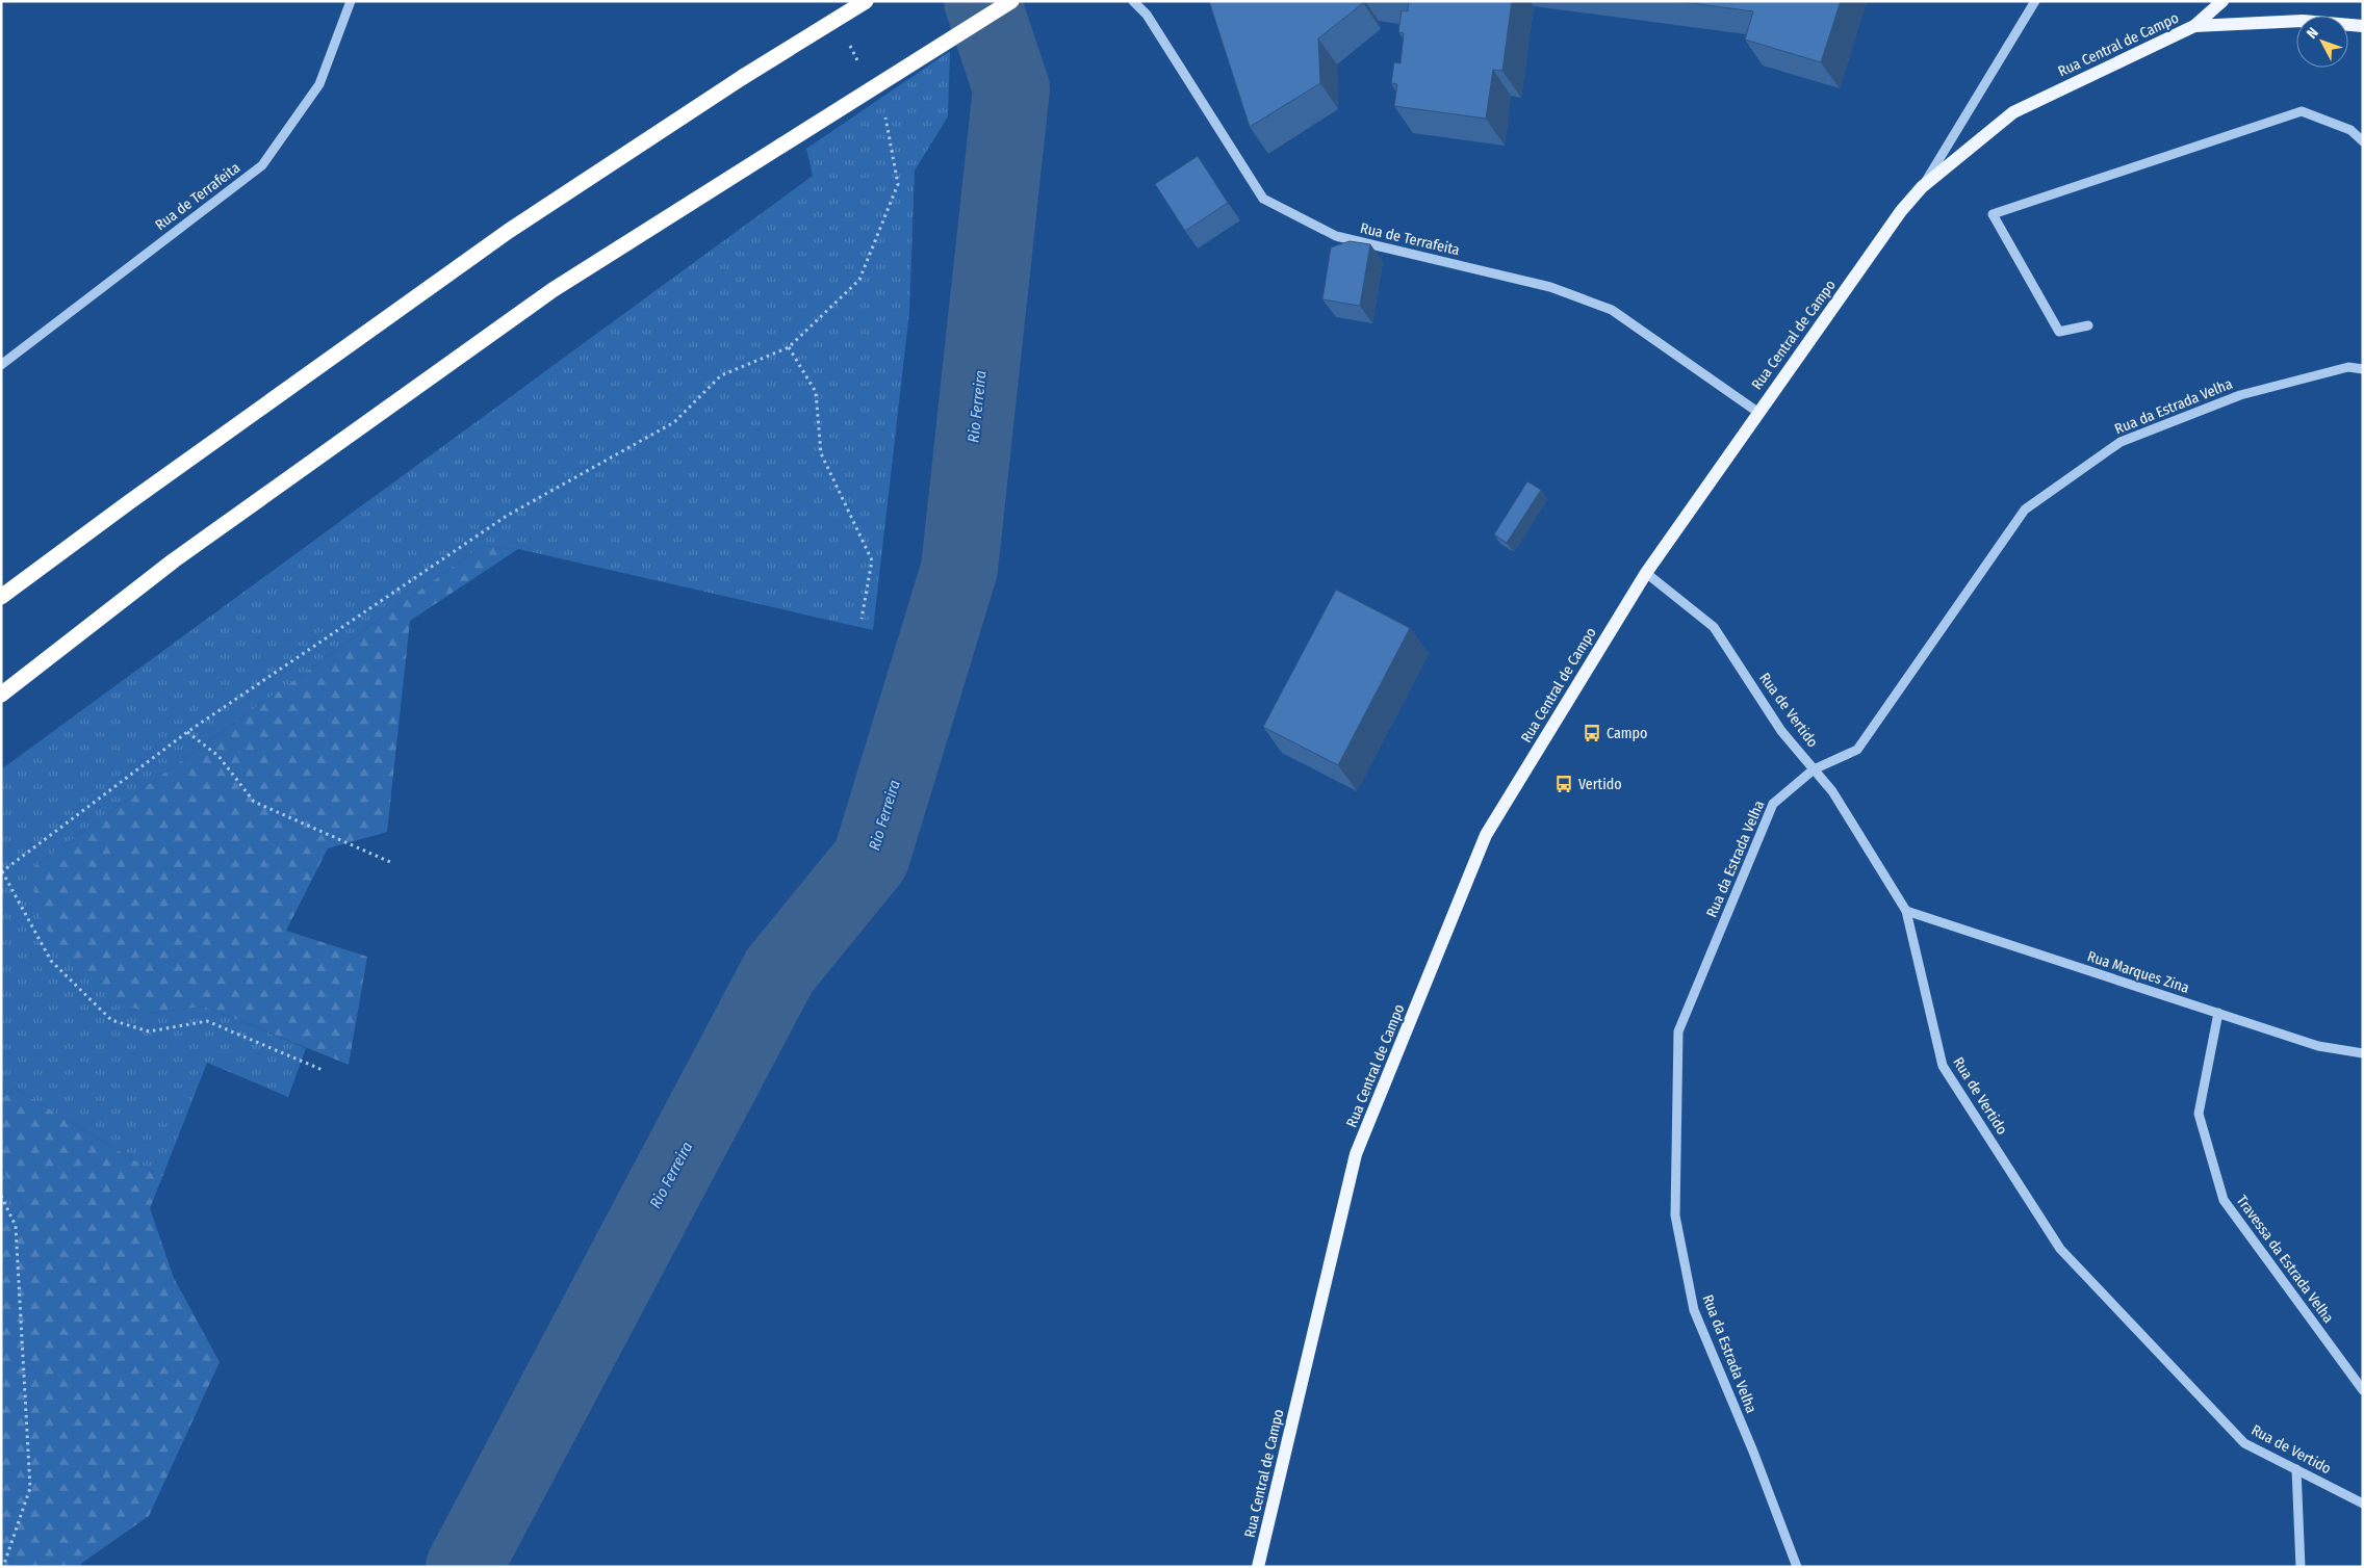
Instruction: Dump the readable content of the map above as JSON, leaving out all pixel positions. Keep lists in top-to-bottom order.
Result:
{
  "streets": {
    "main road": ["Rua Central de Campo"],
    "street": [
      "Rua de Terrafeita",
      "Rua da Estrada Velha",
      "Rua de Vertido",
      "Rua Marques Zina",
      "Travessa da Estrada Velha"
    ]
  },
  "crossings": [
    ["Rua Central de Campo", "Rua de Terrafeita"],
    ["Rua Central de Campo", "Rua de Vertido"],
    ["Rua da Estrada Velha", "Rua de Vertido"],
    ["Rua de Vertido", "Rua Marques Zina"],
    ["Rua Marques Zina", "Travessa da Estrada Velha"]
  ],
  "water": ["Rio Ferreira"],
  "places": {
    "bus stop": ["Campo", "Vertido"]
  },
  "north": "top left"
}
